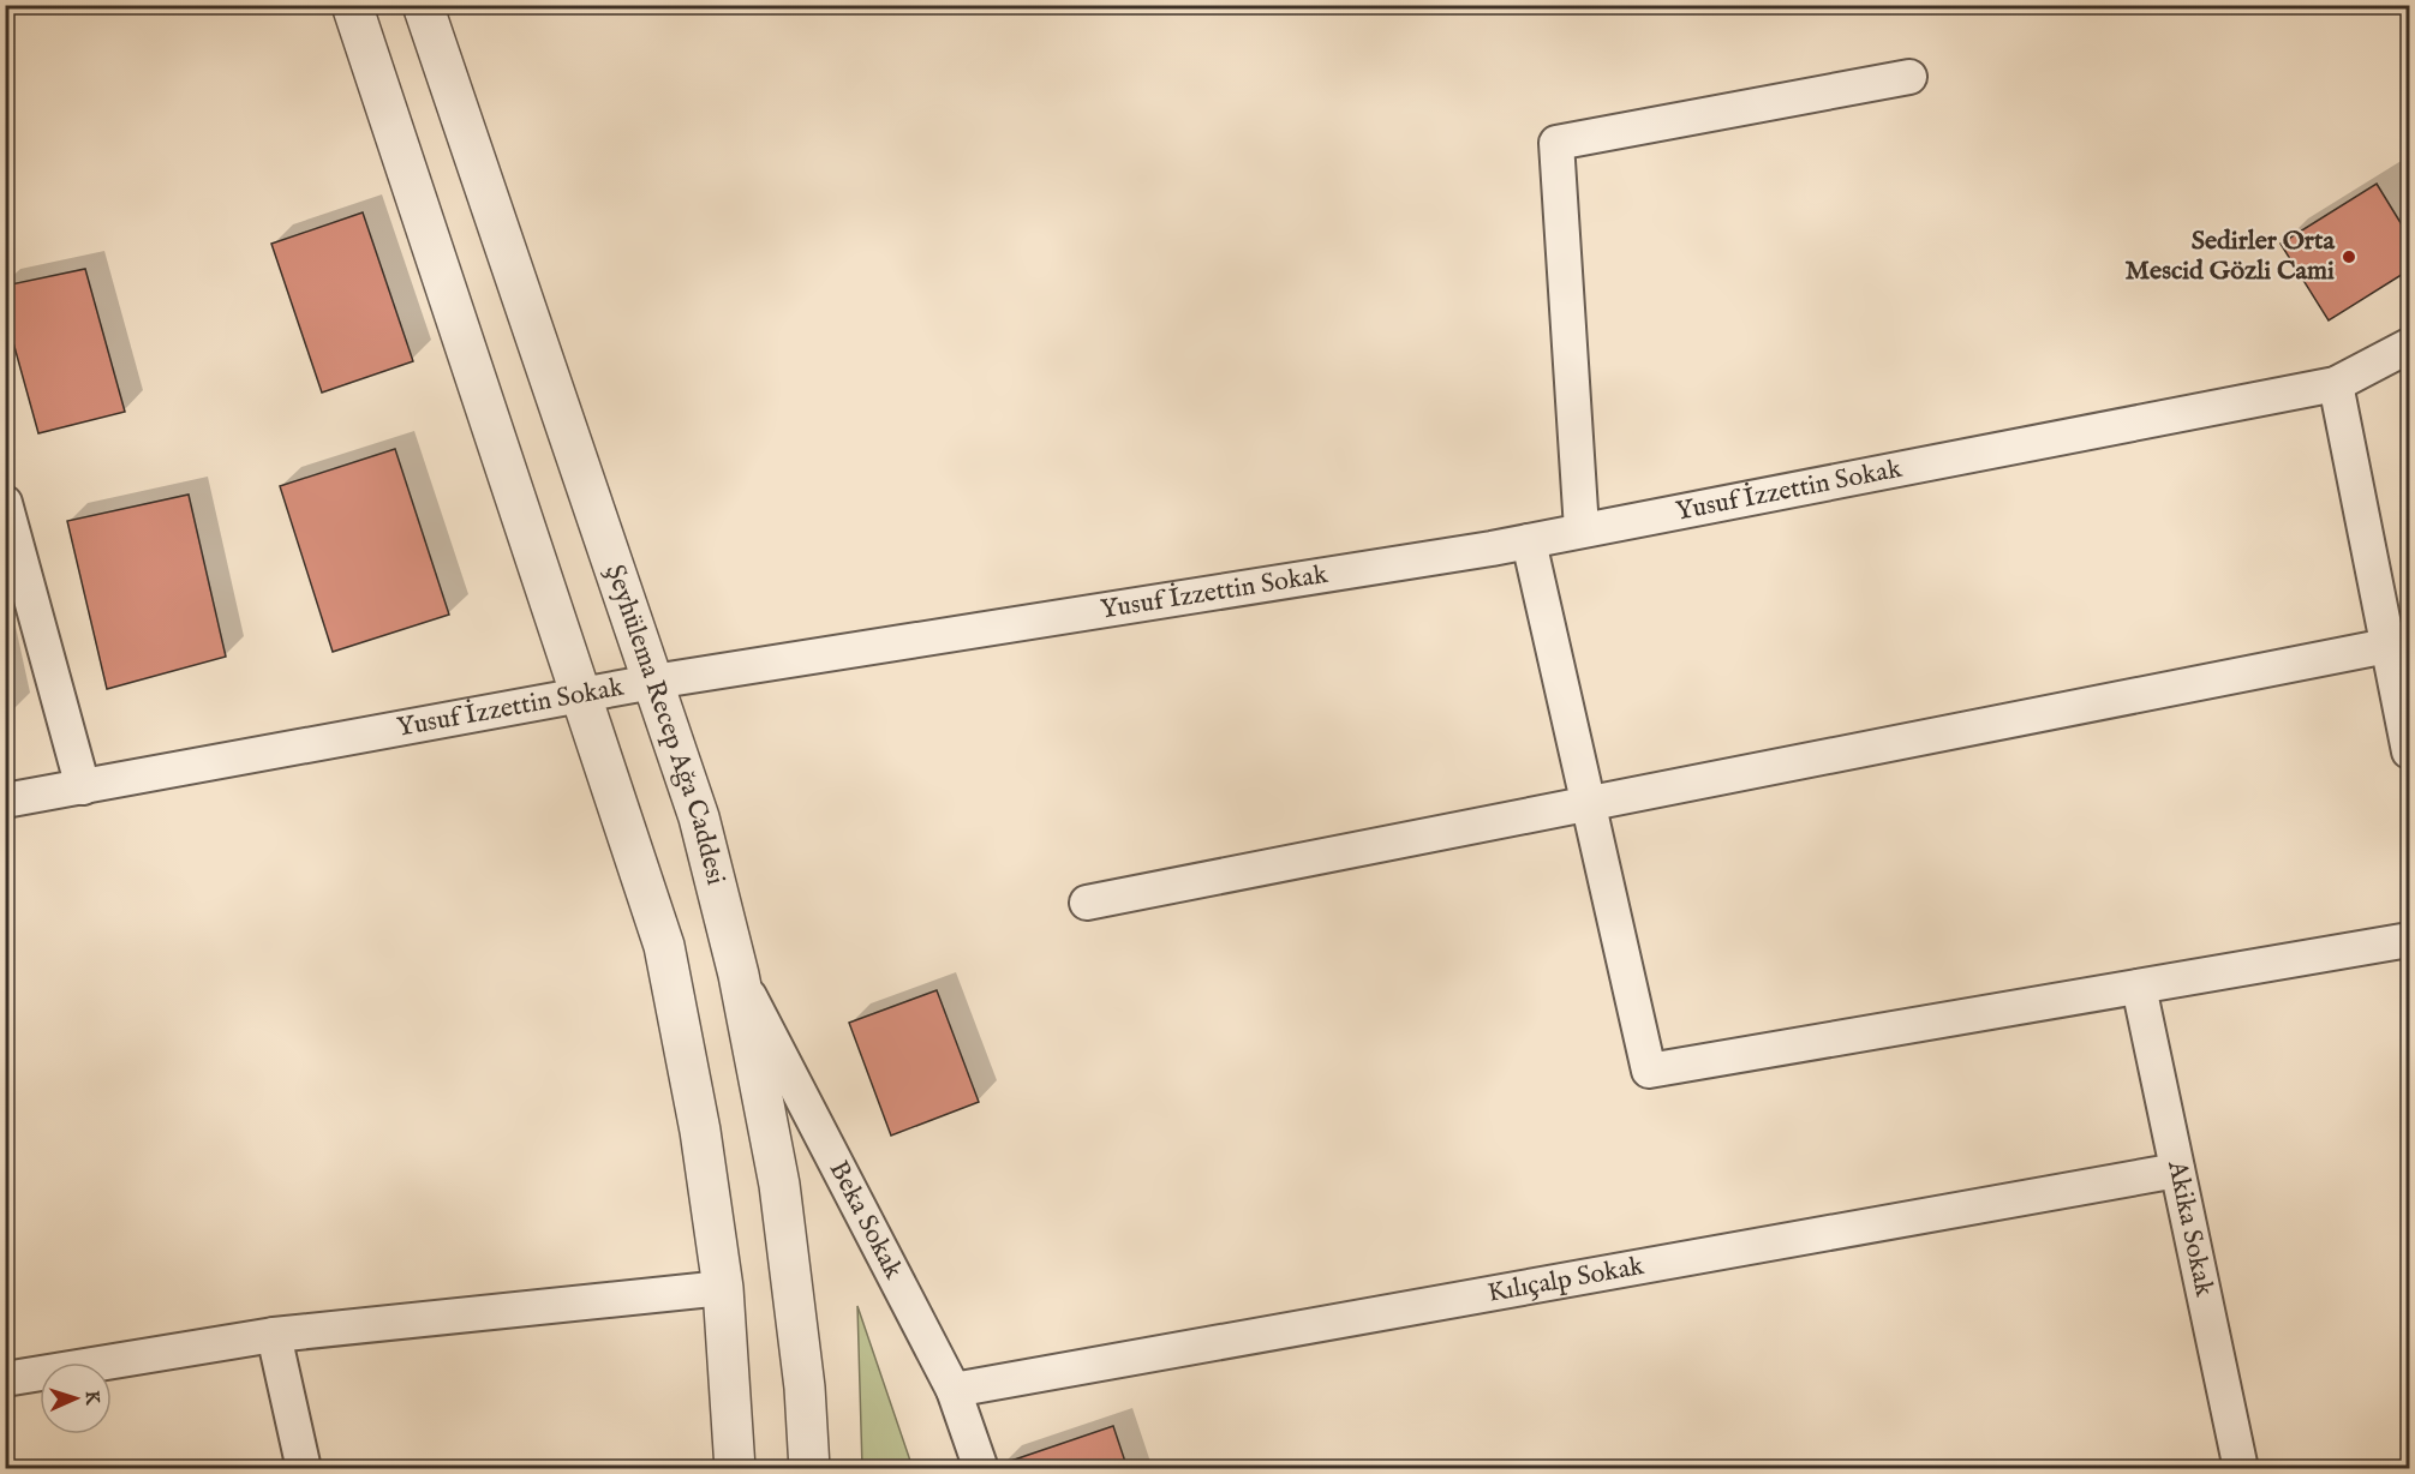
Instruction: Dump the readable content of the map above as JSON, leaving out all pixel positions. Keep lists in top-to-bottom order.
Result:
{
  "streets": {
    "street": [
      "Yusuf İzzettin Sokak",
      "Şeyhülema Recep Ağa Caddesi",
      "Beka Sokak",
      "Akika Sokak",
      "Kılıçalp Sokak"
    ]
  },
  "crossings": [
    ["Yusuf İzzettin Sokak", "Şeyhülema Recep Ağa Caddesi"],
    ["Şeyhülema Recep Ağa Caddesi", "Beka Sokak"],
    ["Beka Sokak", "Kılıçalp Sokak"],
    ["Akika Sokak", "Kılıçalp Sokak"]
  ],
  "places": ["Sedirler Orta Mescid Gözli Cami"],
  "north": "right"
}
